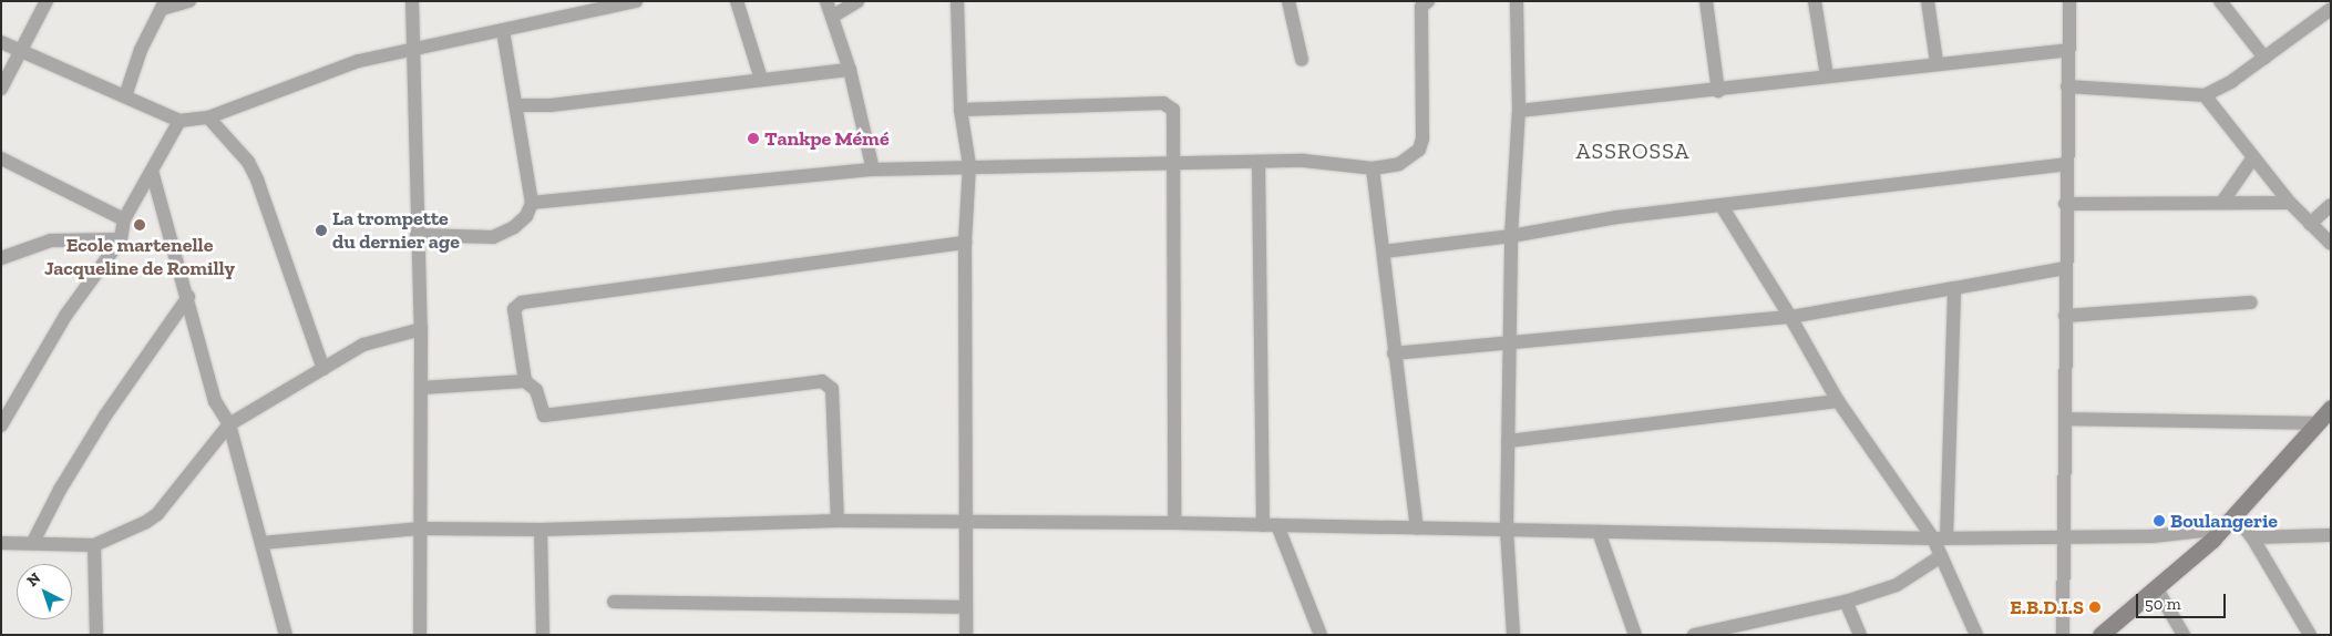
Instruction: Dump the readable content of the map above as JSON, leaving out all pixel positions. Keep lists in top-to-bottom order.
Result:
{
  "districts": ["ASSROSSA"],
  "places": [
    "Tankpe Mémé",
    "Ecole martenelle Jacqueline de Romilly",
    "La trompette du dernier age",
    "Boulangerie",
    "E.B.D.I.S"
  ],
  "scale_bar": "50 m",
  "north": "top left"
}
